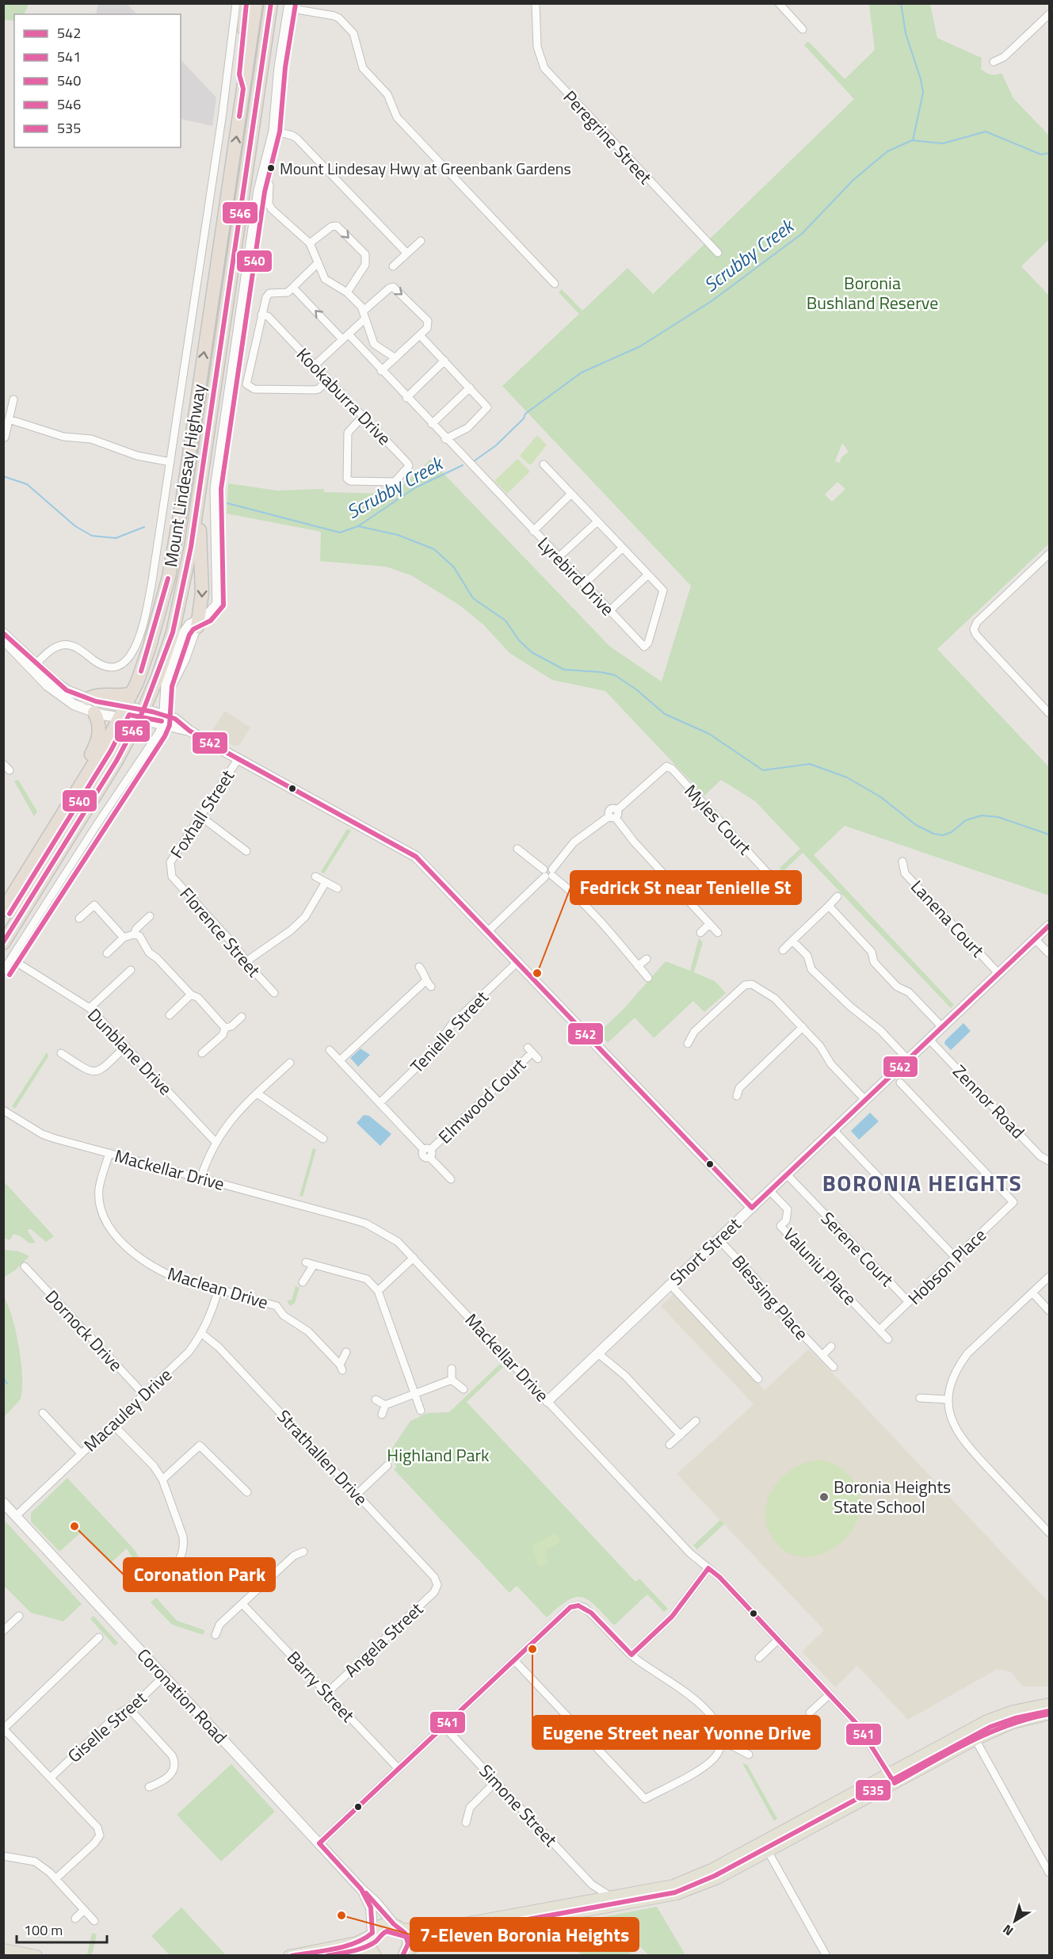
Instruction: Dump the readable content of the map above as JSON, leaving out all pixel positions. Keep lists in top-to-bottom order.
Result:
{
  "streets": {
    "highway": ["Mount Lindesay Highway"],
    "street": [
      "Peregrine Street",
      "Kookaburra Drive",
      "Lyrebird Drive",
      "Foxhall Street",
      "Myles Court",
      "Lanena Court",
      "Florence Street",
      "Tenielle Street",
      "Dunblane Drive",
      "Elmwood Court",
      "Zennor Road",
      "Mackellar Drive",
      "Serene Court",
      "Short Street",
      "Valuniu Place",
      "Hobson Place",
      "Maclean Drive",
      "Blessing Place",
      "Dornock Drive",
      "Macauley Drive",
      "Strathallen Drive",
      "Angela Street",
      "Barry Street",
      "Coronation Road",
      "Giselle Street",
      "Simone Street"
    ]
  },
  "crossings": [
    ["Foxhall Street", "Florence Street"],
    ["Lanena Court", "Short Street"],
    ["Zennor Road", "Short Street"],
    ["Mackellar Drive", "Short Street"],
    ["Mackellar Drive", "Maclean Drive"],
    ["Serene Court", "Short Street"],
    ["Serene Court", "Hobson Place"],
    ["Short Street", "Valuniu Place"],
    ["Short Street", "Blessing Place"],
    ["Valuniu Place", "Hobson Place"],
    ["Maclean Drive", "Macauley Drive"],
    ["Dornock Drive", "Macauley Drive"],
    ["Macauley Drive", "Strathallen Drive"],
    ["Macauley Drive", "Coronation Road"],
    ["Strathallen Drive", "Angela Street"],
    ["Angela Street", "Barry Street"],
    ["Coronation Road", "Giselle Street"]
  ],
  "districts": ["BORONIA HEIGHTS"],
  "water": ["Scrubby Creek"],
  "parks": ["Boronia Bushland Reserve", "Highland Park"],
  "places": [
    "Mount Lindesay Hwy at Greenbank Gardens",
    "Fedrick St near Tenielle St",
    "Boronia Heights State School",
    "Coronation Park",
    "Eugene Street near Yvonne Drive",
    "7-Eleven Boronia Heights"
  ],
  "lines": [
    "transit line 546",
    "transit line 540",
    "transit line 542",
    "transit line 541",
    "transit line 535"
  ],
  "legend": [
    "542",
    "541",
    "540",
    "546",
    "535"
  ],
  "scale_bar": "100 m",
  "north": "bottom left"
}
